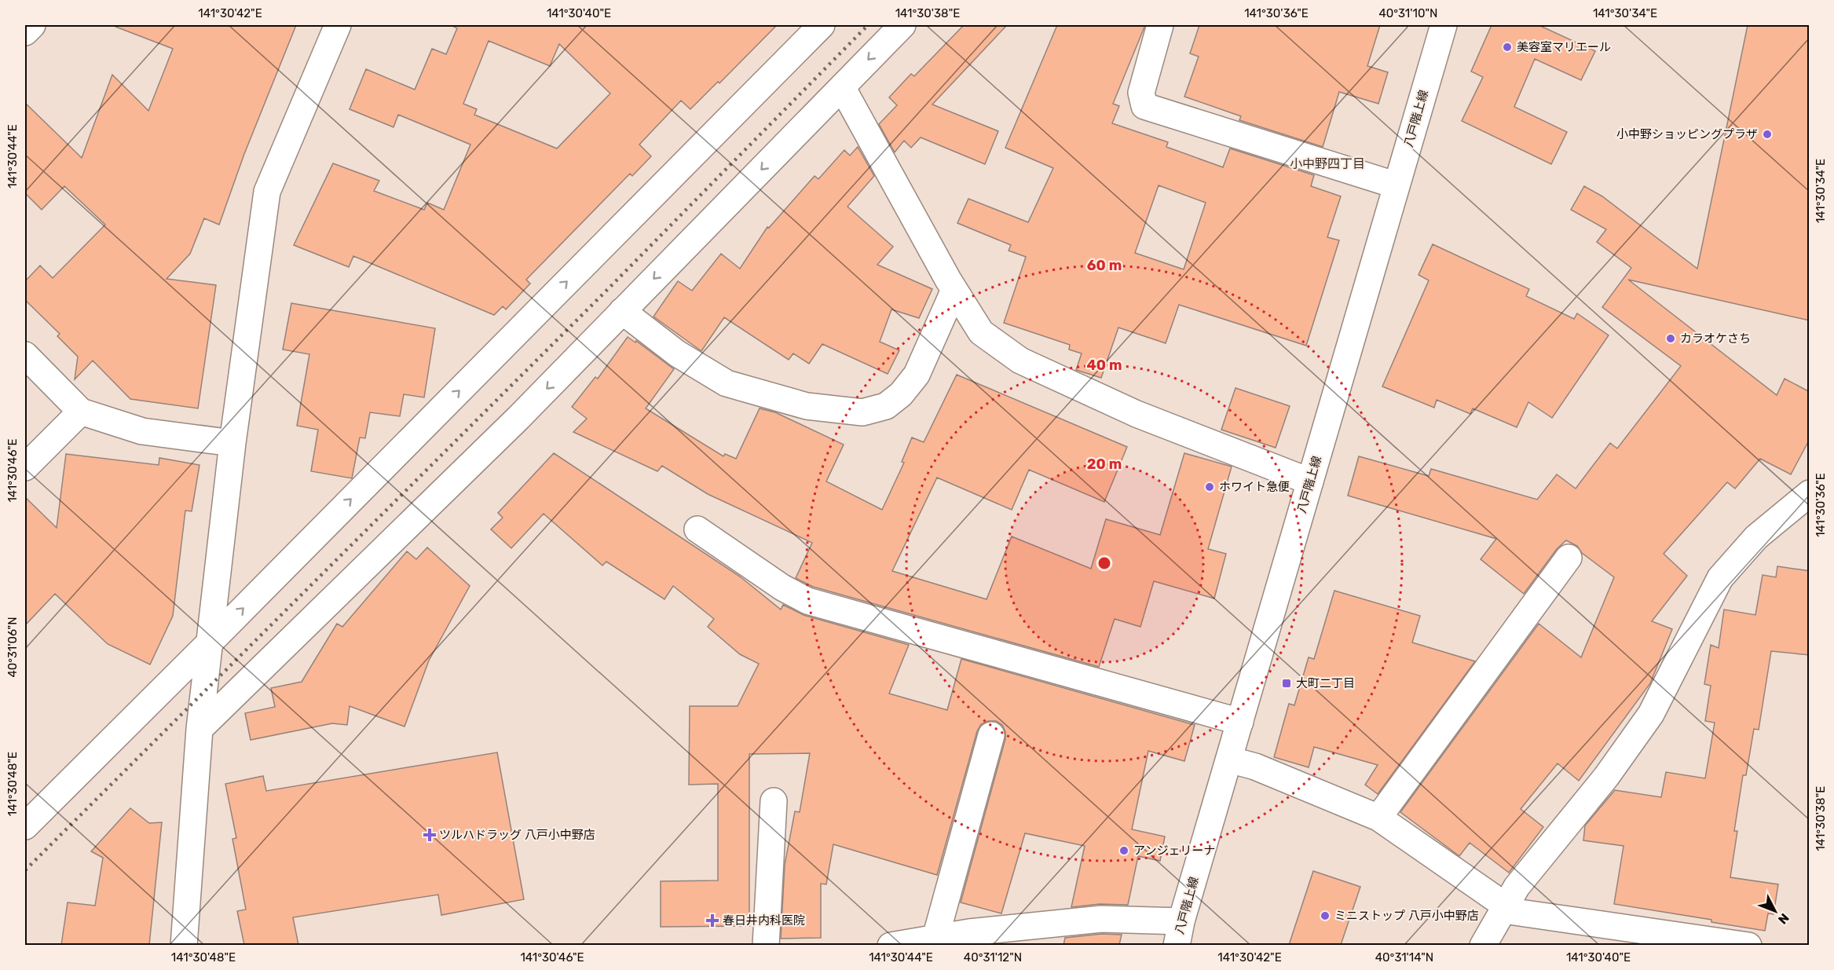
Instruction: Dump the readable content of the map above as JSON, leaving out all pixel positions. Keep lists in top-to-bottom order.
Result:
{
  "streets": {
    "street": ["八戸階上線"]
  },
  "districts": ["小中野四丁目"],
  "places": {
    "other": [
      "美容室マリエール",
      "小中野ショッピングプラザ",
      "カラオケさち",
      "ホワイト急便",
      "アンジェリーナ",
      "ミニストップ 八戸小中野店"
    ],
    "transit": ["大町二丁目"],
    "health": ["ツルハドラッグ 八戸小中野店", "春日井内科医院"]
  },
  "north": "bottom right",
  "coordinates": [
    "141°30'42\"E",
    "141°30'40\"E",
    "141°30'38\"E",
    "141°30'36\"E",
    "40°31'10\"N",
    "141°30'34\"E",
    "141°30'44\"E",
    "141°30'46\"E",
    "40°31'06\"N",
    "141°30'48\"E",
    "40°31'12\"N",
    "40°31'14\"N"
  ],
  "rings": ["60 m", "40 m", "20 m"]
}
